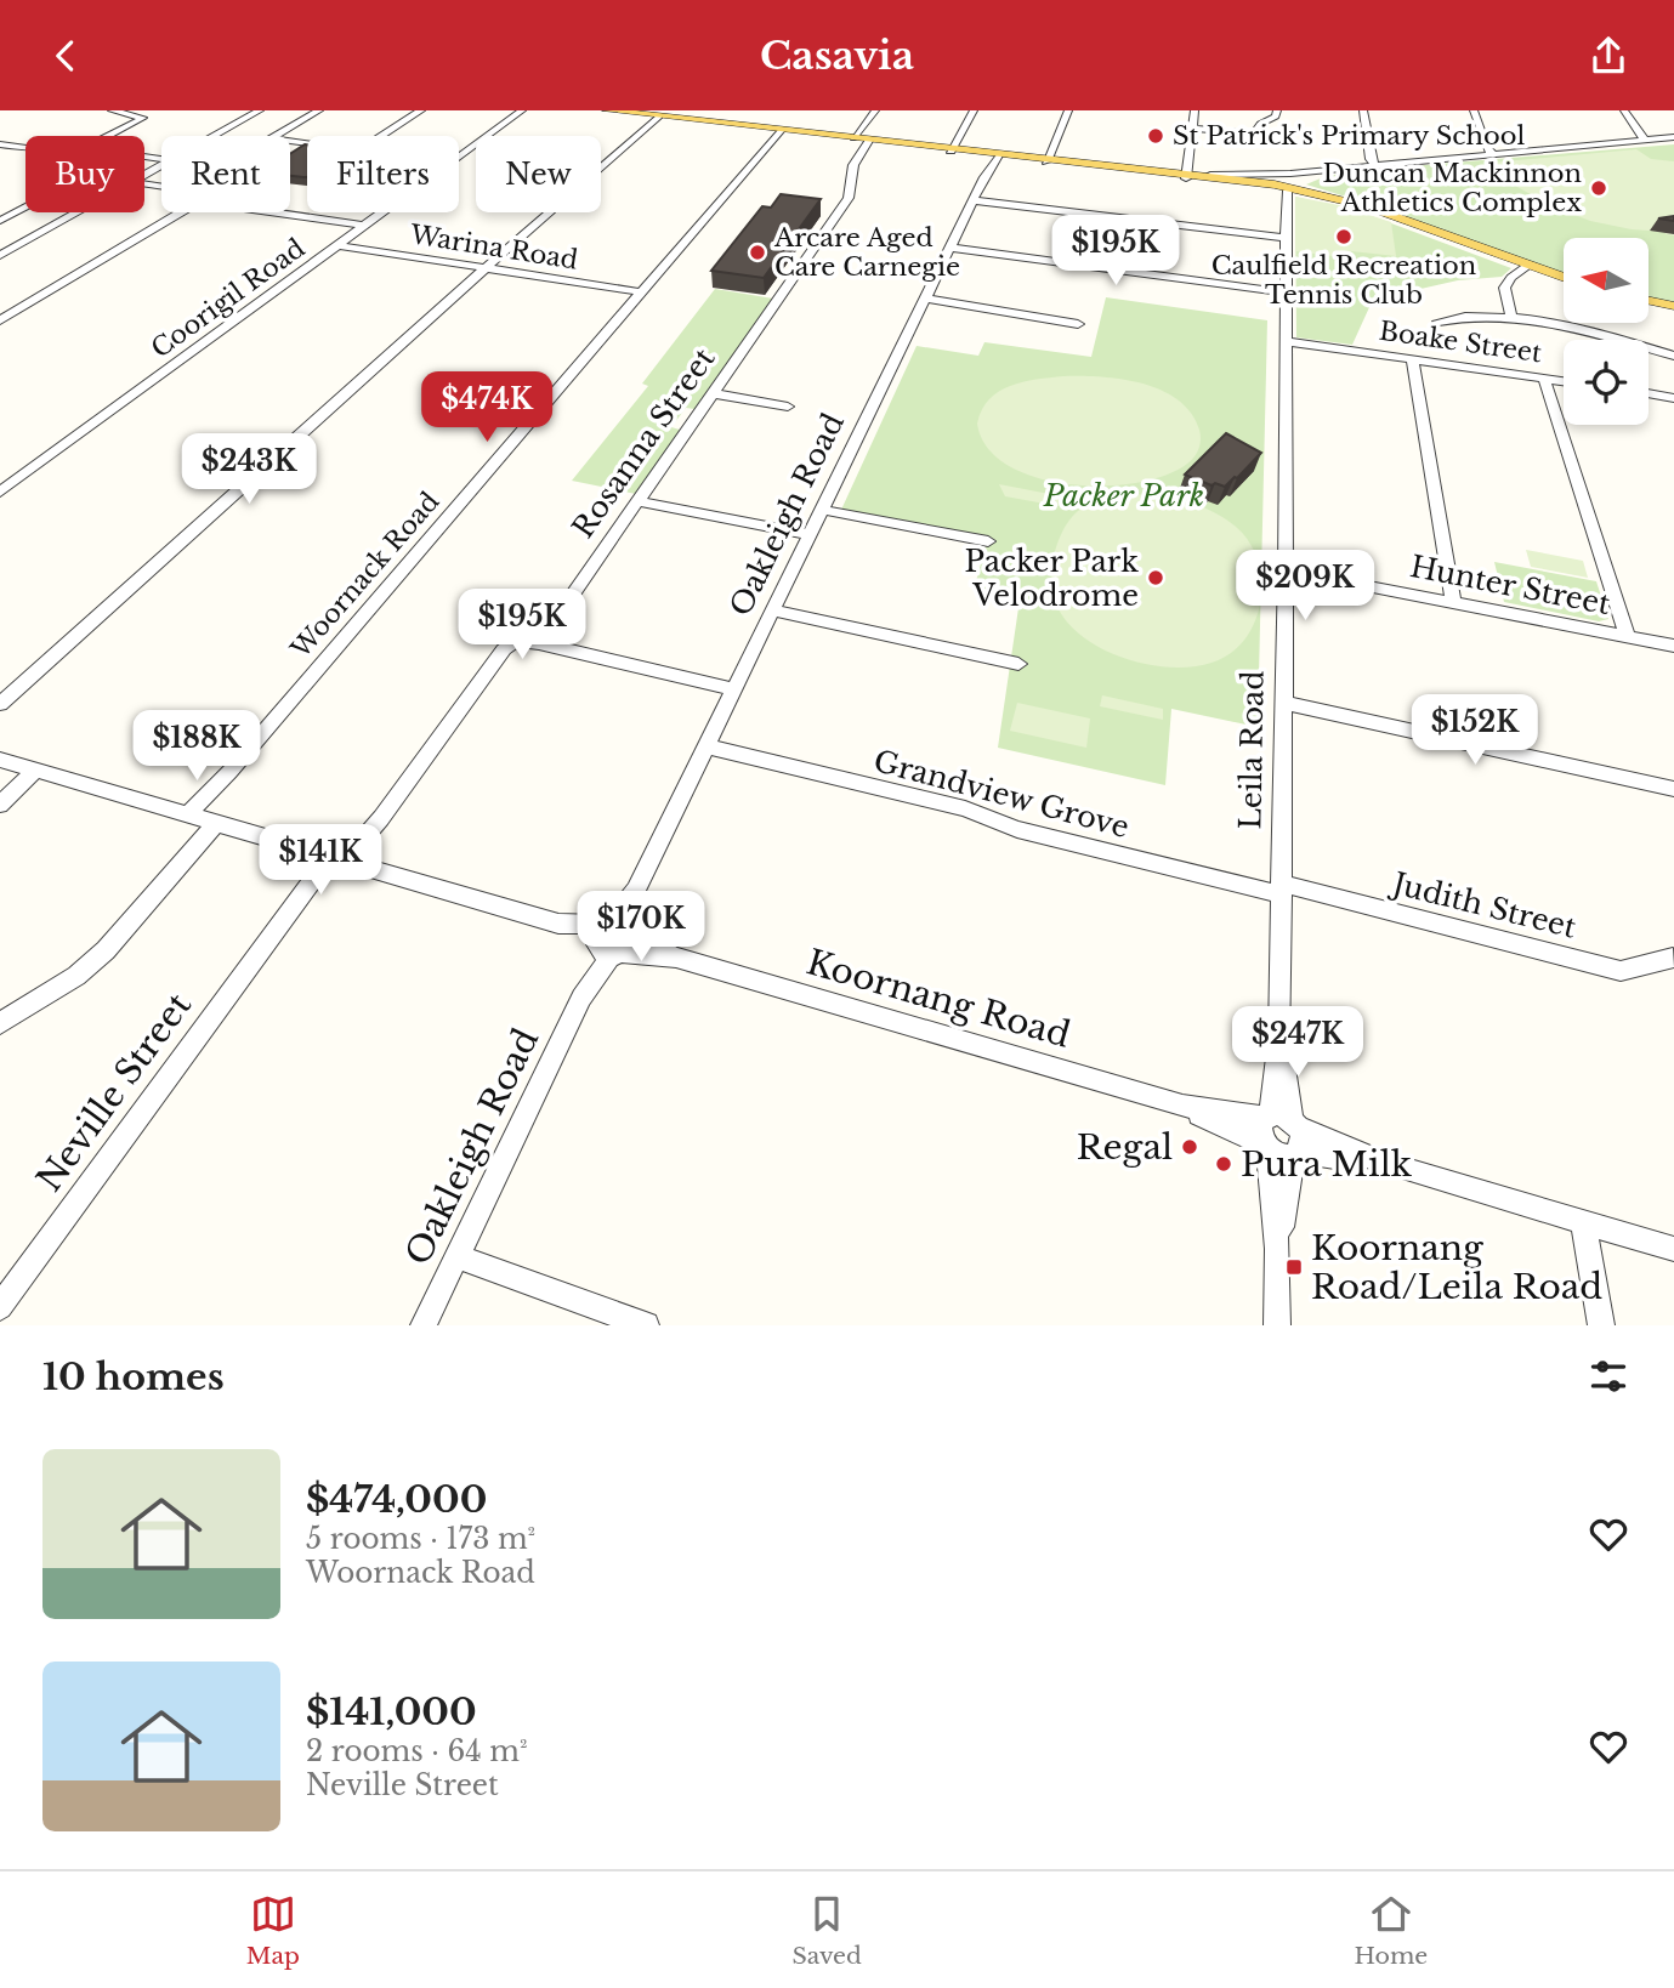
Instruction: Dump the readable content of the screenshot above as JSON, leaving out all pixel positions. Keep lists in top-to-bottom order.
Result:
{
  "streets": {
    "street": [
      "Warina Road",
      "Coorigil Road",
      "Boake Street",
      "Rosanna Street",
      "Oakleigh Road",
      "Woornack Road",
      "Hunter Street",
      "Leila Road",
      "Grandview Grove",
      "Judith Street",
      "Koornang Road",
      "Neville Street"
    ]
  },
  "crossings": [
    ["Warina Road", "Coorigil Road"],
    ["Warina Road", "Woornack Road"],
    ["Boake Street", "Leila Road"],
    ["Oakleigh Road", "Grandview Grove"],
    ["Oakleigh Road", "Koornang Road"],
    ["Woornack Road", "Koornang Road"],
    ["Hunter Street", "Leila Road"],
    ["Leila Road", "Grandview Grove"],
    ["Leila Road", "Judith Street"],
    ["Leila Road", "Koornang Road"],
    ["Grandview Grove", "Judith Street"],
    ["Koornang Road", "Neville Street"]
  ],
  "parks": ["Packer Park"],
  "places": {
    "other": [
      "St Patrick's Primary School",
      "Duncan Mackinnon Athletics Complex",
      "Caulfield Recreation Tennis Club",
      "Arcare Aged Care Carnegie",
      "Packer Park Velodrome",
      "Regal",
      "Pura Milk"
    ],
    "transit": ["Koornang Road/Leila Road"]
  },
  "north": "left",
  "page": {
    "header": "Casavia",
    "chip": [
      "Buy",
      "Rent",
      "Filters",
      "New"
    ],
    "price": [
      "$195K",
      "$474K",
      "$243K",
      "$209K",
      "$195K",
      "$152K",
      "$188K",
      "$141K",
      "$170K",
      "$247K"
    ],
    "heading": "10 homes",
    "list": [
      {
        "name": "$474,000",
        "note": "5 rooms · 173 m² · Woornack Road"
      },
      {
        "name": "$141,000",
        "note": "2 rooms · 64 m² · Neville Street"
      }
    ],
    "tabs": ["Map", "Saved", "Home"]
  }
}
